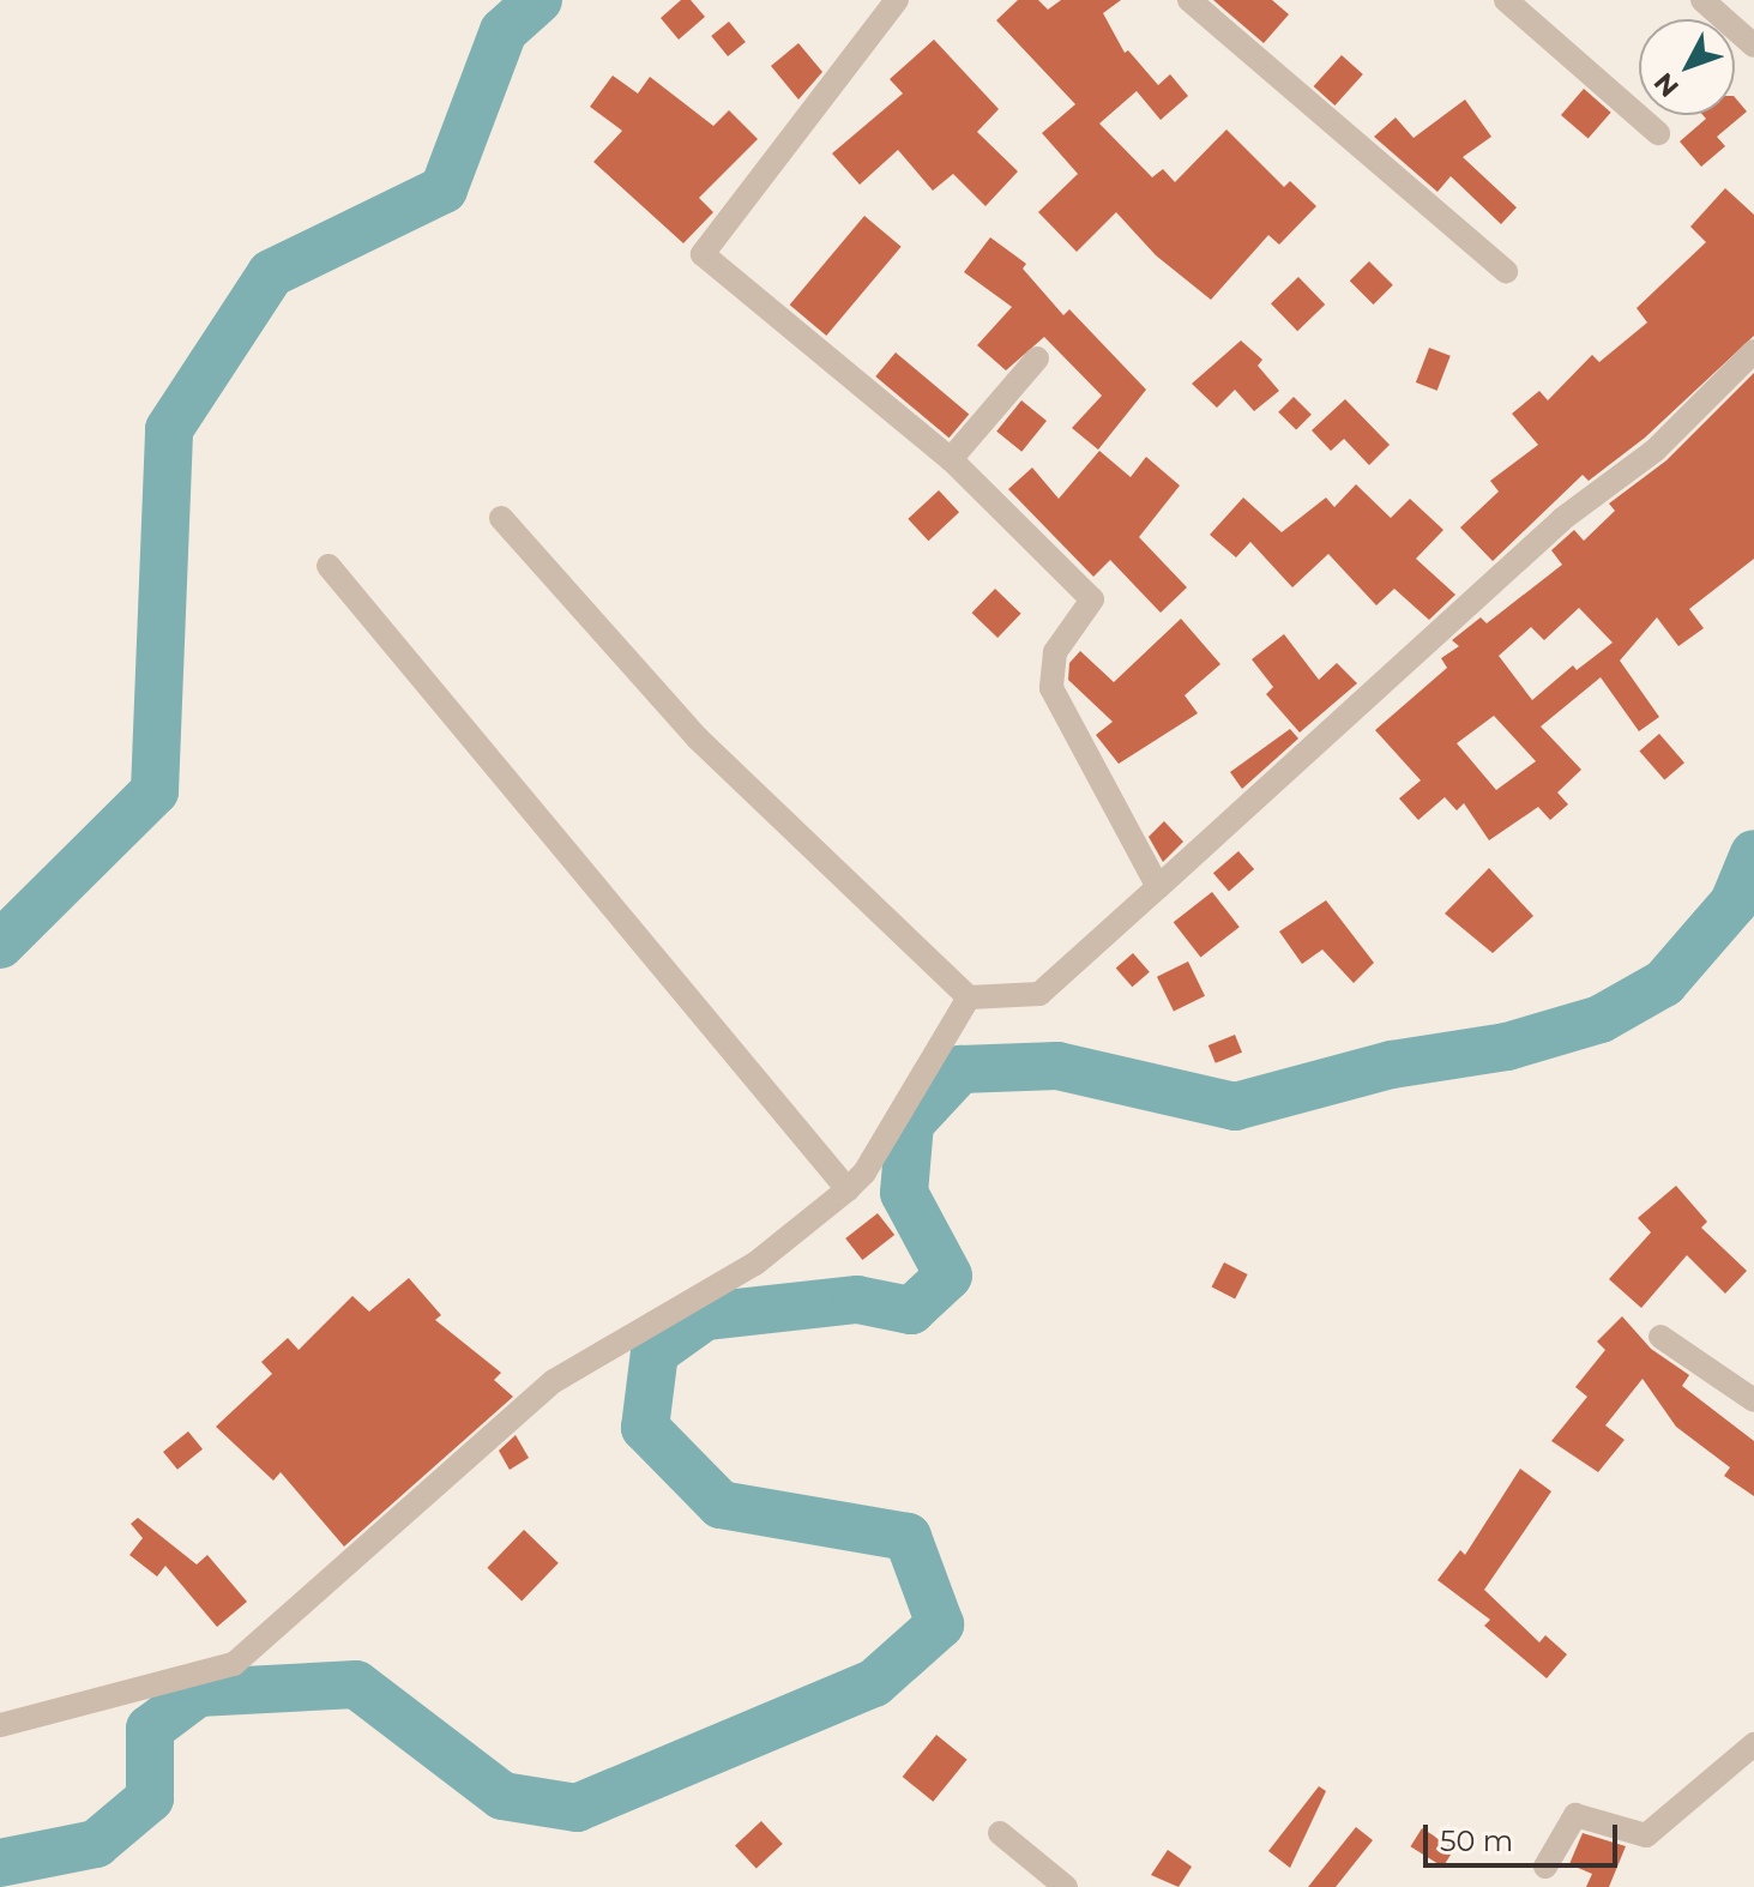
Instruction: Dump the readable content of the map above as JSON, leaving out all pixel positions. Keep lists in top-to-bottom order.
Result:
{
  "scale_bar": "50 m",
  "north": "bottom left"
}
